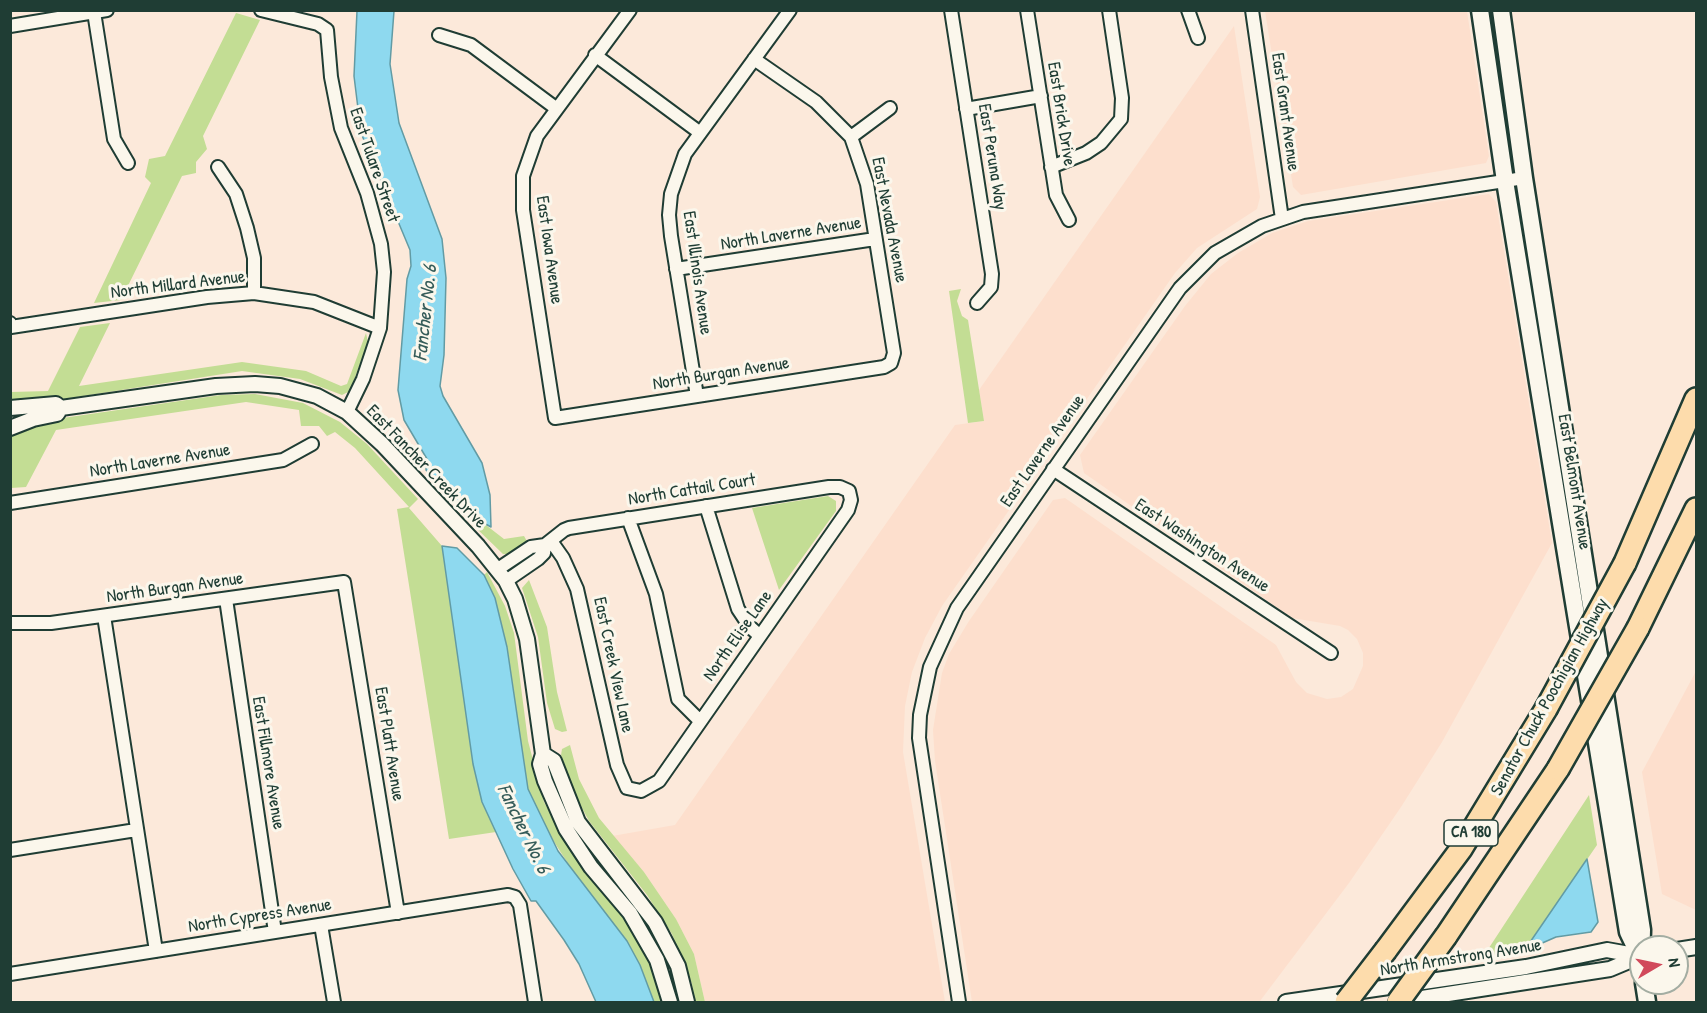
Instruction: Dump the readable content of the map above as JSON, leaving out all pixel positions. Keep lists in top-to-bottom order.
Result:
{
  "streets": {
    "highway": ["Senator Chuck Poochigian Highway", "CA 180"],
    "main road": ["East Belmont Avenue"],
    "street": [
      "East Grant Avenue",
      "East Brick Drive",
      "East Peruna Way",
      "East Tulare Street",
      "East Nevada Avenue",
      "North Laverne Avenue",
      "East Iowa Avenue",
      "East Illinois Avenue",
      "North Millard Avenue",
      "North Burgan Avenue",
      "East Laverne Avenue",
      "East Fancher Creek Drive",
      "North Cattail Court",
      "East Washington Avenue",
      "North Elise Lane",
      "East Creek View Lane",
      "East Platt Avenue",
      "East Fillmore Avenue",
      "North Cypress Avenue",
      "North Armstrong Avenue"
    ]
  },
  "crossings": [
    ["East Grant Avenue", "East Laverne Avenue"],
    ["East Tulare Street", "North Millard Avenue"],
    ["East Tulare Street", "East Fancher Creek Drive"],
    ["East Nevada Avenue", "North Laverne Avenue"],
    ["East Nevada Avenue", "East Illinois Avenue"],
    ["East Nevada Avenue", "North Burgan Avenue"],
    ["North Laverne Avenue", "East Illinois Avenue"],
    ["East Iowa Avenue", "North Burgan Avenue"],
    ["East Illinois Avenue", "North Burgan Avenue"],
    ["North Burgan Avenue", "East Platt Avenue"],
    ["North Burgan Avenue", "East Fillmore Avenue"],
    ["East Laverne Avenue", "East Belmont Avenue"],
    ["East Laverne Avenue", "East Washington Avenue"],
    ["East Fancher Creek Drive", "North Cattail Court"],
    ["North Cattail Court", "North Elise Lane"],
    ["North Cattail Court", "East Creek View Lane"],
    ["North Elise Lane", "East Creek View Lane"],
    ["East Platt Avenue", "North Cypress Avenue"],
    ["East Fillmore Avenue", "North Cypress Avenue"]
  ],
  "water": ["Fancher No. 6"],
  "north": "right"
}
